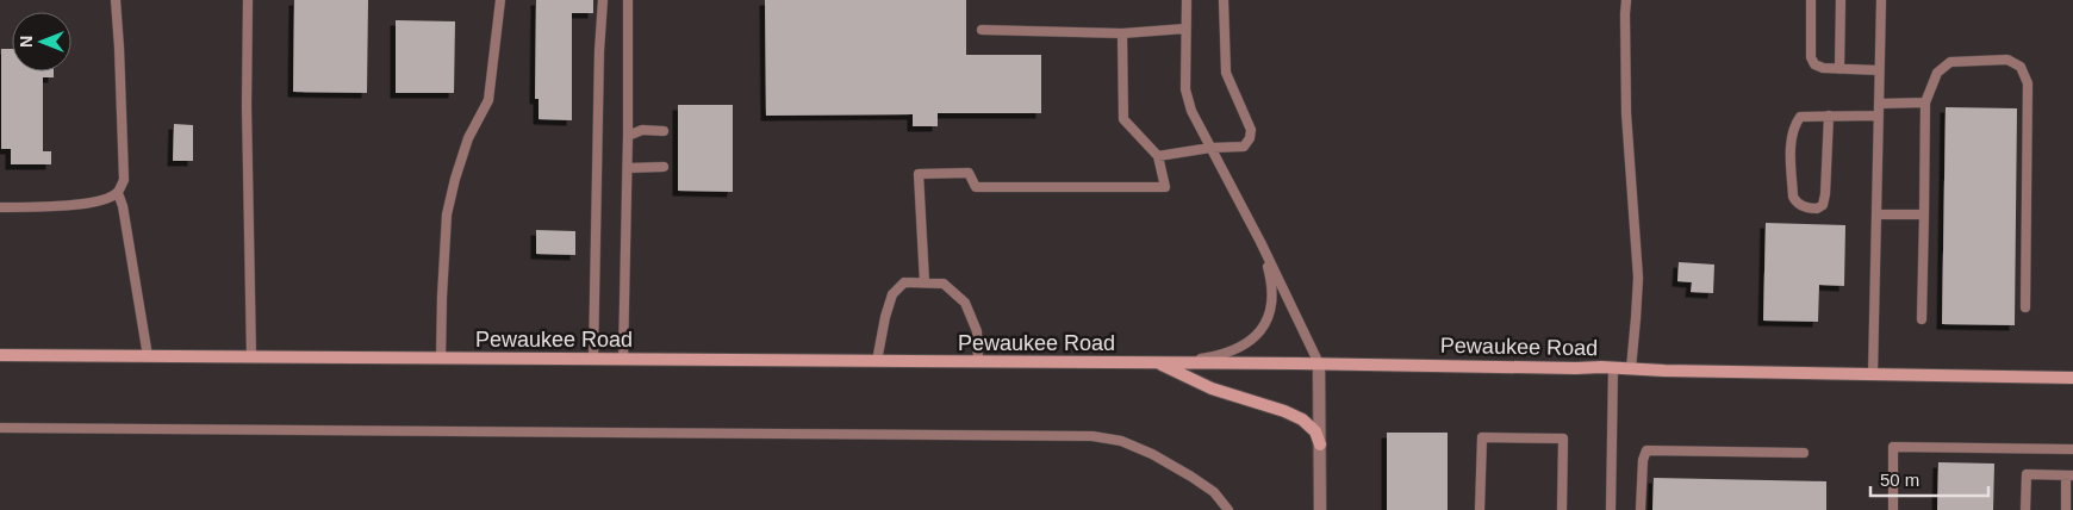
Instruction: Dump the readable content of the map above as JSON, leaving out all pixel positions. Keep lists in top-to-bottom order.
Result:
{
  "streets": {
    "main road": ["Pewaukee Road"]
  },
  "scale_bar": "50 m",
  "north": "left"
}
